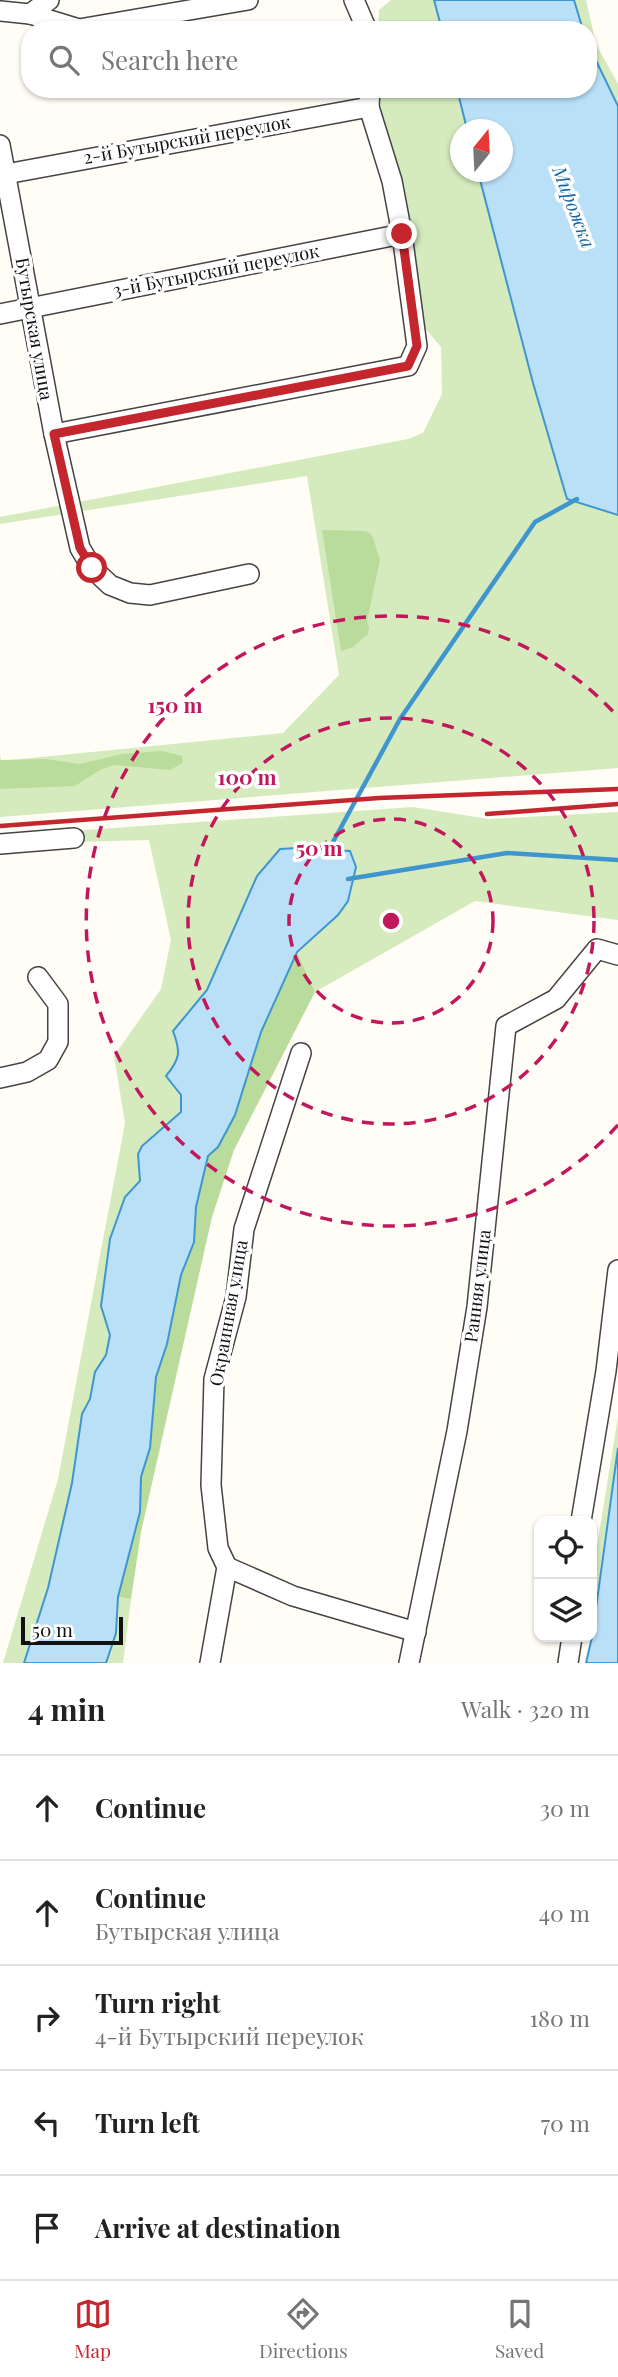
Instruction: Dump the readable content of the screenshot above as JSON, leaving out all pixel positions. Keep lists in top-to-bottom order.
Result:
{
  "streets": {
    "street": [
      "2-й Бутырский переулок",
      "3-й Бутырский переулок",
      "Бутырская улица",
      "Ранняя улица",
      "Окраинная улица"
    ]
  },
  "crossings": [
    ["2-й Бутырский переулок", "Бутырская улица"],
    ["3-й Бутырский переулок", "Бутырская улица"]
  ],
  "water": ["Мирожка"],
  "scale_bar": "50 m",
  "north": "top",
  "page": {
    "search": "Search here",
    "scale": "50 m",
    "heading": ["4 min", "Walk · 320 m"],
    "list": [
      ["Continue", "30 m"],
      ["Continue", "Бутырская улица", "40 m"],
      ["Turn right", "4-й Бутырский переулок", "180 m"],
      ["Turn left", "70 m"],
      "Arrive at destination"
    ],
    "nav": ["Map", "Directions", "Saved"]
  },
  "rings": ["150 m", "100 m", "50 m"]
}
